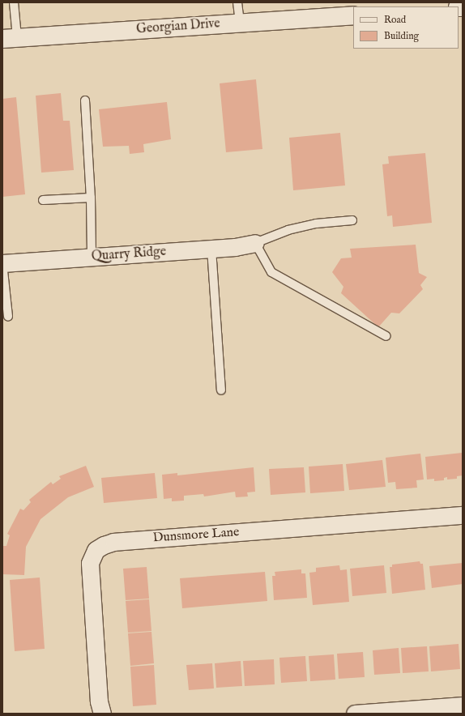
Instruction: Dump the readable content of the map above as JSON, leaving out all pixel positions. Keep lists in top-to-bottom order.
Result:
{
  "streets": {
    "main road": ["Georgian Drive"],
    "street": ["Quarry Ridge", "Dunsmore Lane"]
  },
  "legend": ["Road", "Building"]
}
